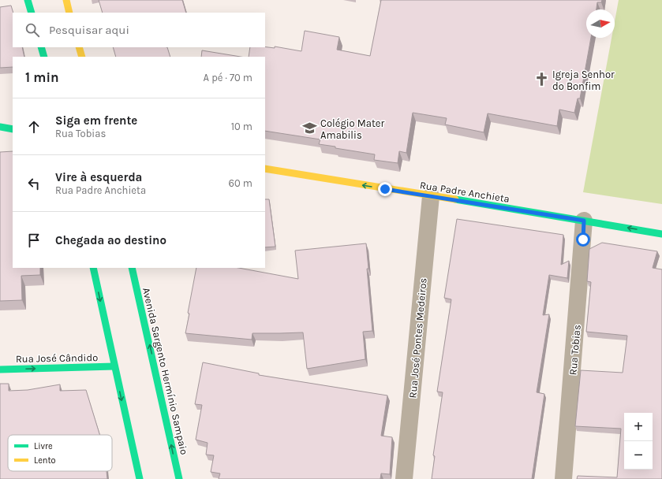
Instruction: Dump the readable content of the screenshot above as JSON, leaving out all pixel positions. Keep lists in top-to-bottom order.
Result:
{
  "streets": {
    "street": [
      "Rua Padre Anchieta",
      "Rua José Pontes Medeiros",
      "Rua Tobias",
      "Rua José Cândido",
      "Avenida Sargento Hermínio Sampaio"
    ]
  },
  "crossings": [
    ["Rua Padre Anchieta", "Rua José Pontes Medeiros"],
    ["Rua Padre Anchieta", "Rua Tobias"]
  ],
  "one_way": ["Rua Padre Anchieta", "Rua José Cândido"],
  "places": {
    "church": ["Igreja Senhor do Bonfim"],
    "school or university": ["Colégio Mater Amabilis"]
  },
  "legend": ["Livre", "Lento"],
  "north": "right",
  "page": {
    "search": "Pesquisar aqui",
    "heading": ["1 min", "A pé · 70 m"],
    "list": [
      ["Siga em frente", "Rua Tobias", "10 m"],
      ["Vire à esquerda", "Rua Padre Anchieta", "60 m"],
      "Chegada ao destino"
    ],
    "map_buttons": ["+", "−"]
  }
}
